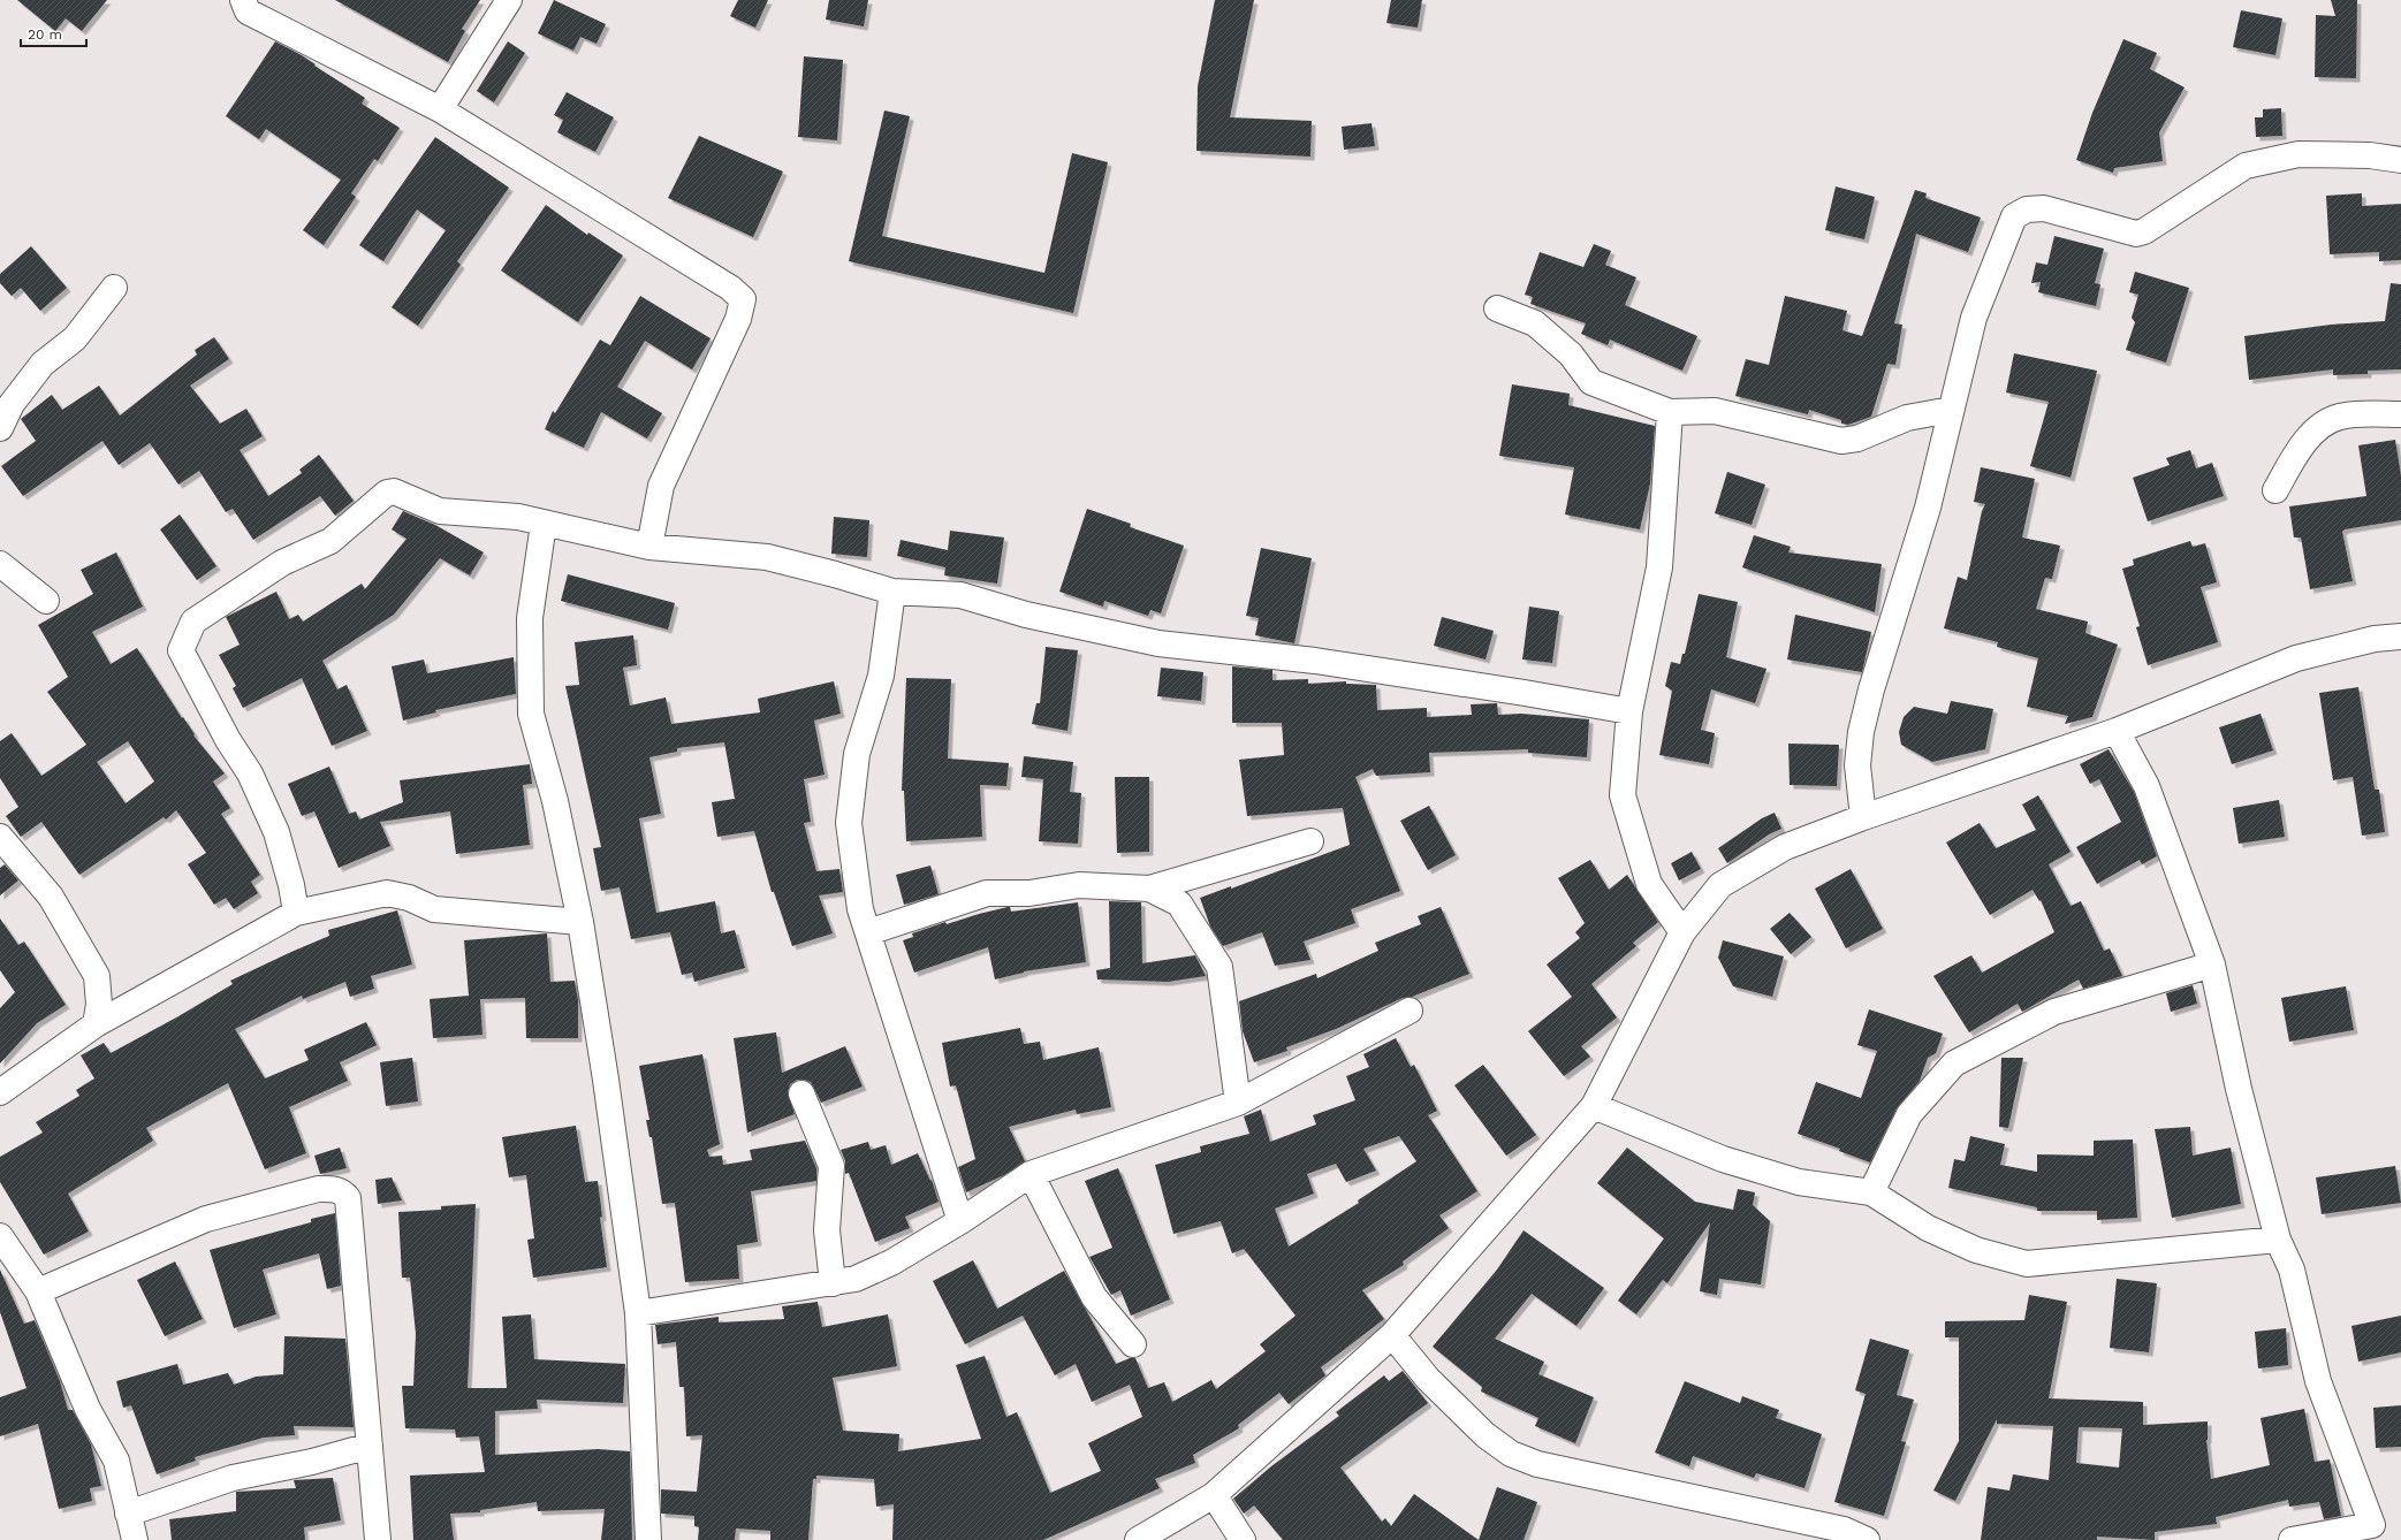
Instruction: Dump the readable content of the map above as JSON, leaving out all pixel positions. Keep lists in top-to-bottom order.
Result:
{
  "scale_bar": "20 m"
}
